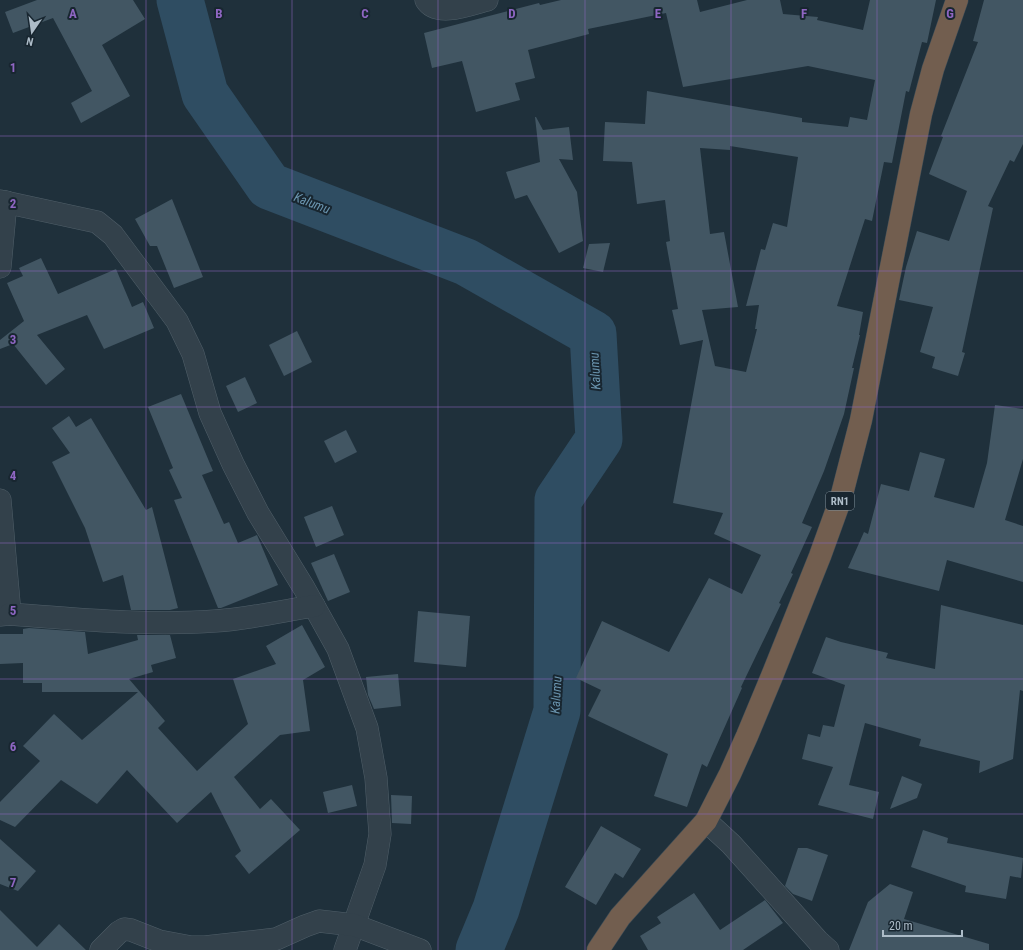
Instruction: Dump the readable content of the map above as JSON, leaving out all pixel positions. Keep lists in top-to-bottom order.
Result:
{
  "streets": {
    "highway": ["RN1"]
  },
  "water": ["Kalumu"],
  "scale_bar": "20 m",
  "north": "bottom",
  "grid": {
    "columns": [
      "A",
      "B",
      "C",
      "D",
      "E",
      "F",
      "G"
    ],
    "rows": [
      "1",
      "2",
      "3",
      "4",
      "5",
      "6",
      "7"
    ]
  }
}
